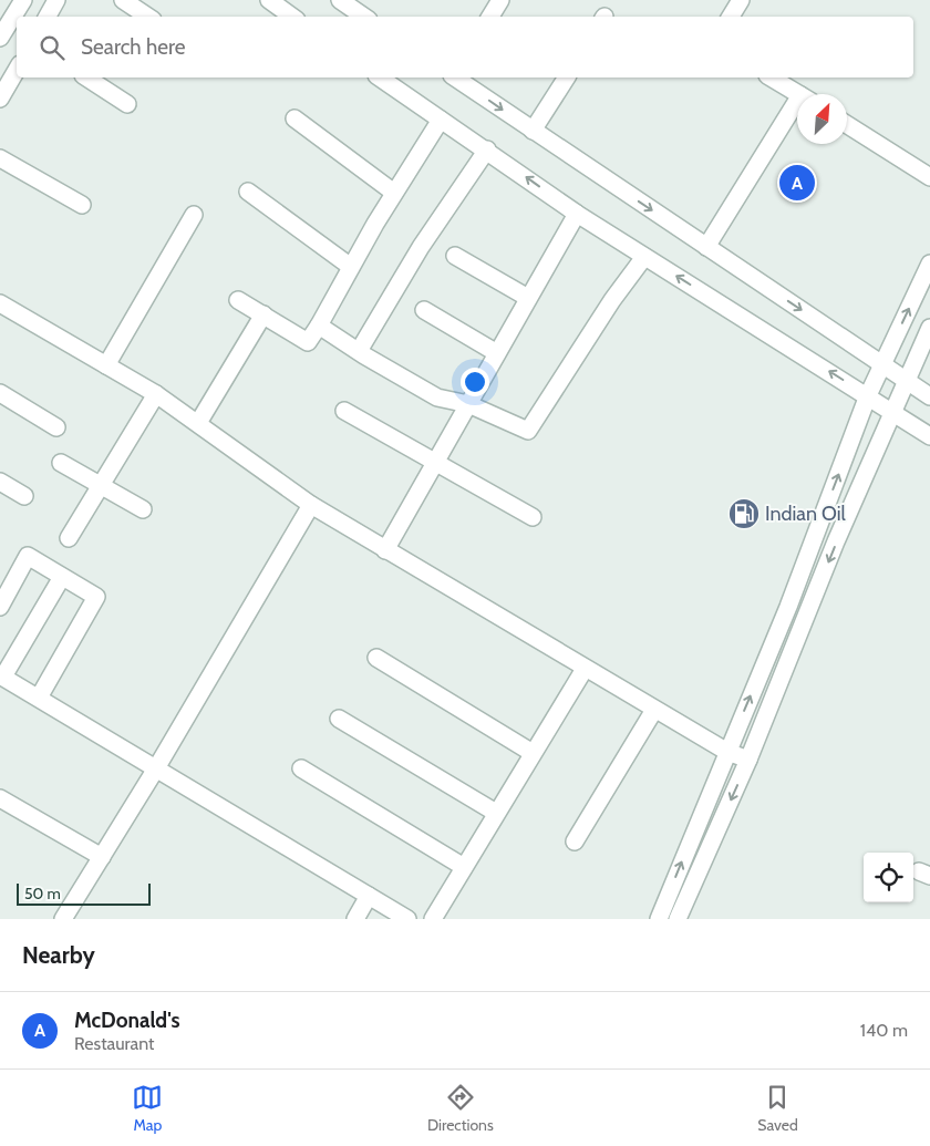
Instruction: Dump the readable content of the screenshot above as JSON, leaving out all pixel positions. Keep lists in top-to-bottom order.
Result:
{
  "places": {
    "fuel station": ["Indian Oil"]
  },
  "scale_bar": "50 m",
  "north": "top right",
  "page": {
    "search": "Search here",
    "pins": "A",
    "scale": "50 m",
    "heading": "Nearby",
    "list": [
      {
        "mark": "A",
        "name": "McDonald's",
        "note": "Restaurant",
        "value": "140 m"
      }
    ],
    "nav": ["Map", "Directions", "Saved"]
  }
}
